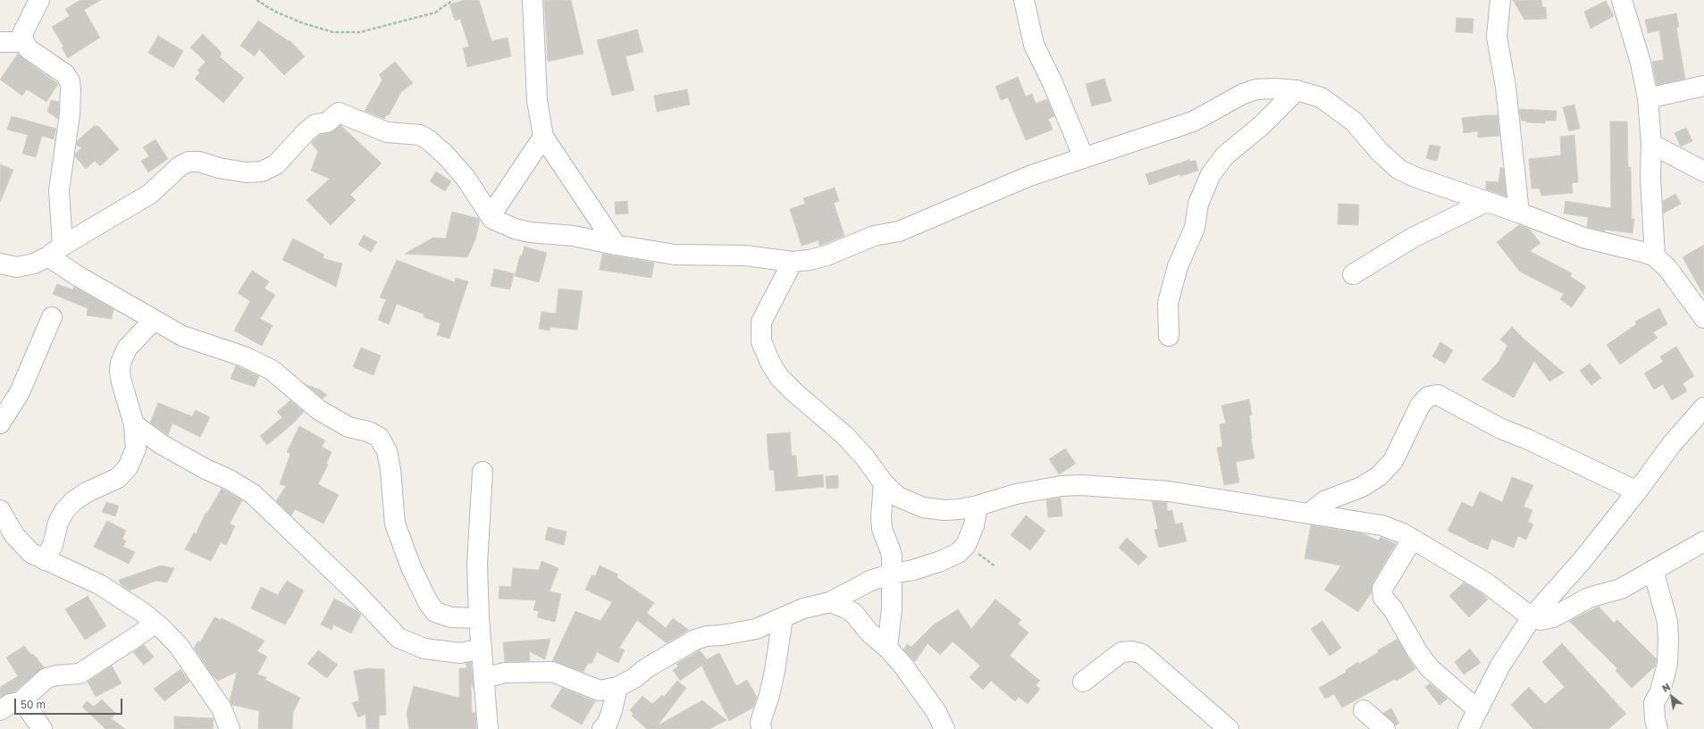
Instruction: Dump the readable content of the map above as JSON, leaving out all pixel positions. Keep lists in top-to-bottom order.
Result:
{
  "scale_bar": "50 m",
  "north": "top left"
}
